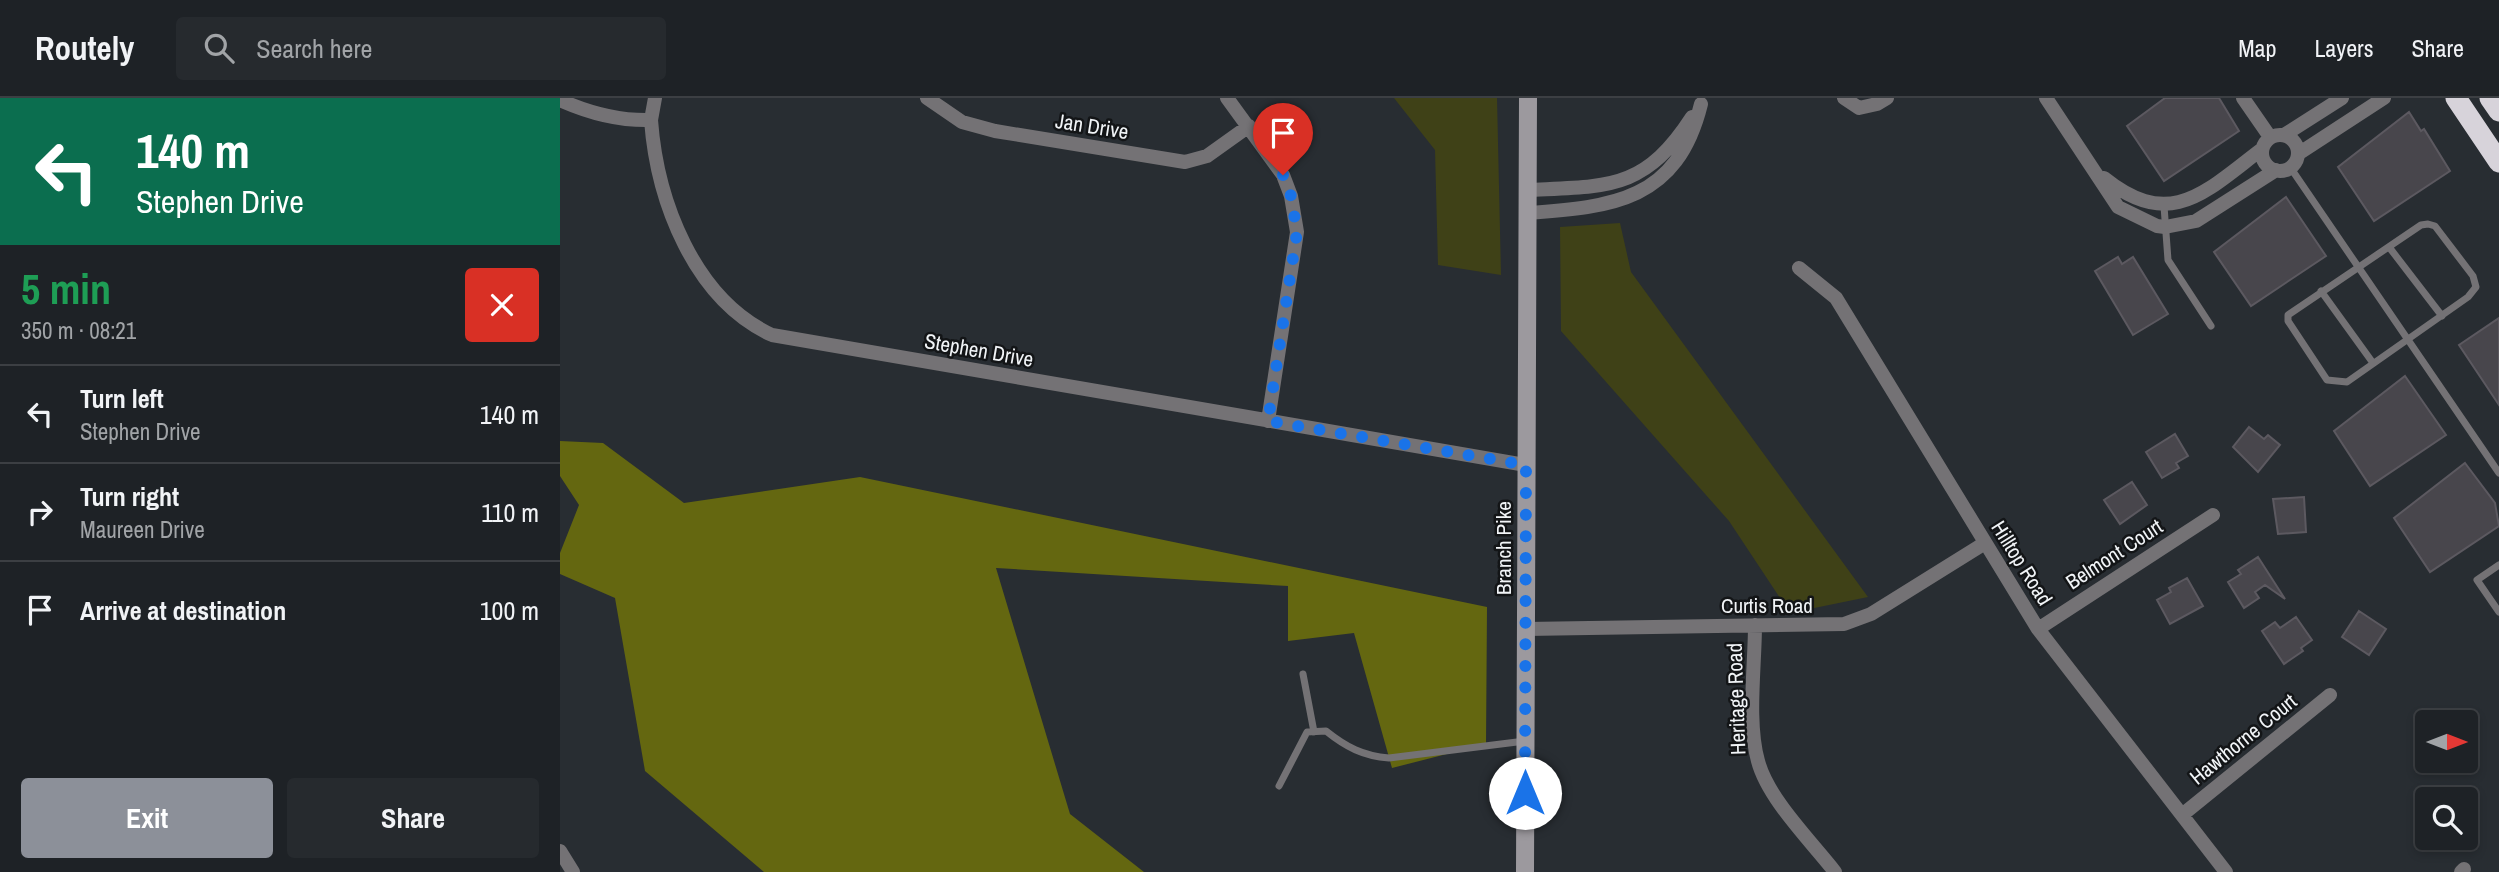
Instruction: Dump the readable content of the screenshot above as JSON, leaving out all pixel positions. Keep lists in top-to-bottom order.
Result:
{
  "streets": {
    "street": [
      "Jan Drive",
      "Stephen Drive",
      "Branch Pike",
      "Belmont Court",
      "Hilltop Road",
      "Curtis Road",
      "Heritage Road",
      "Hawthorne Court"
    ]
  },
  "crossings": [
    ["Stephen Drive", "Branch Pike"],
    ["Branch Pike", "Curtis Road"],
    ["Belmont Court", "Hilltop Road"],
    ["Hilltop Road", "Curtis Road"],
    ["Hilltop Road", "Hawthorne Court"],
    ["Curtis Road", "Heritage Road"]
  ],
  "north": "right",
  "page": {
    "header": "Routely",
    "search": "Search here",
    "nav": ["Map", "Layers", "Share"],
    "turn": ["140 m", "Stephen Drive"],
    "heading": ["5 min", "350 m · 08:21"],
    "list": [
      {
        "name": "Turn left",
        "note": "Stephen Drive",
        "value": "140 m"
      },
      {
        "name": "Turn right",
        "note": "Maureen Drive",
        "value": "110 m"
      },
      {
        "name": "Arrive at destination",
        "value": "100 m"
      }
    ],
    "buttons": ["Exit", "Share"]
  }
}
